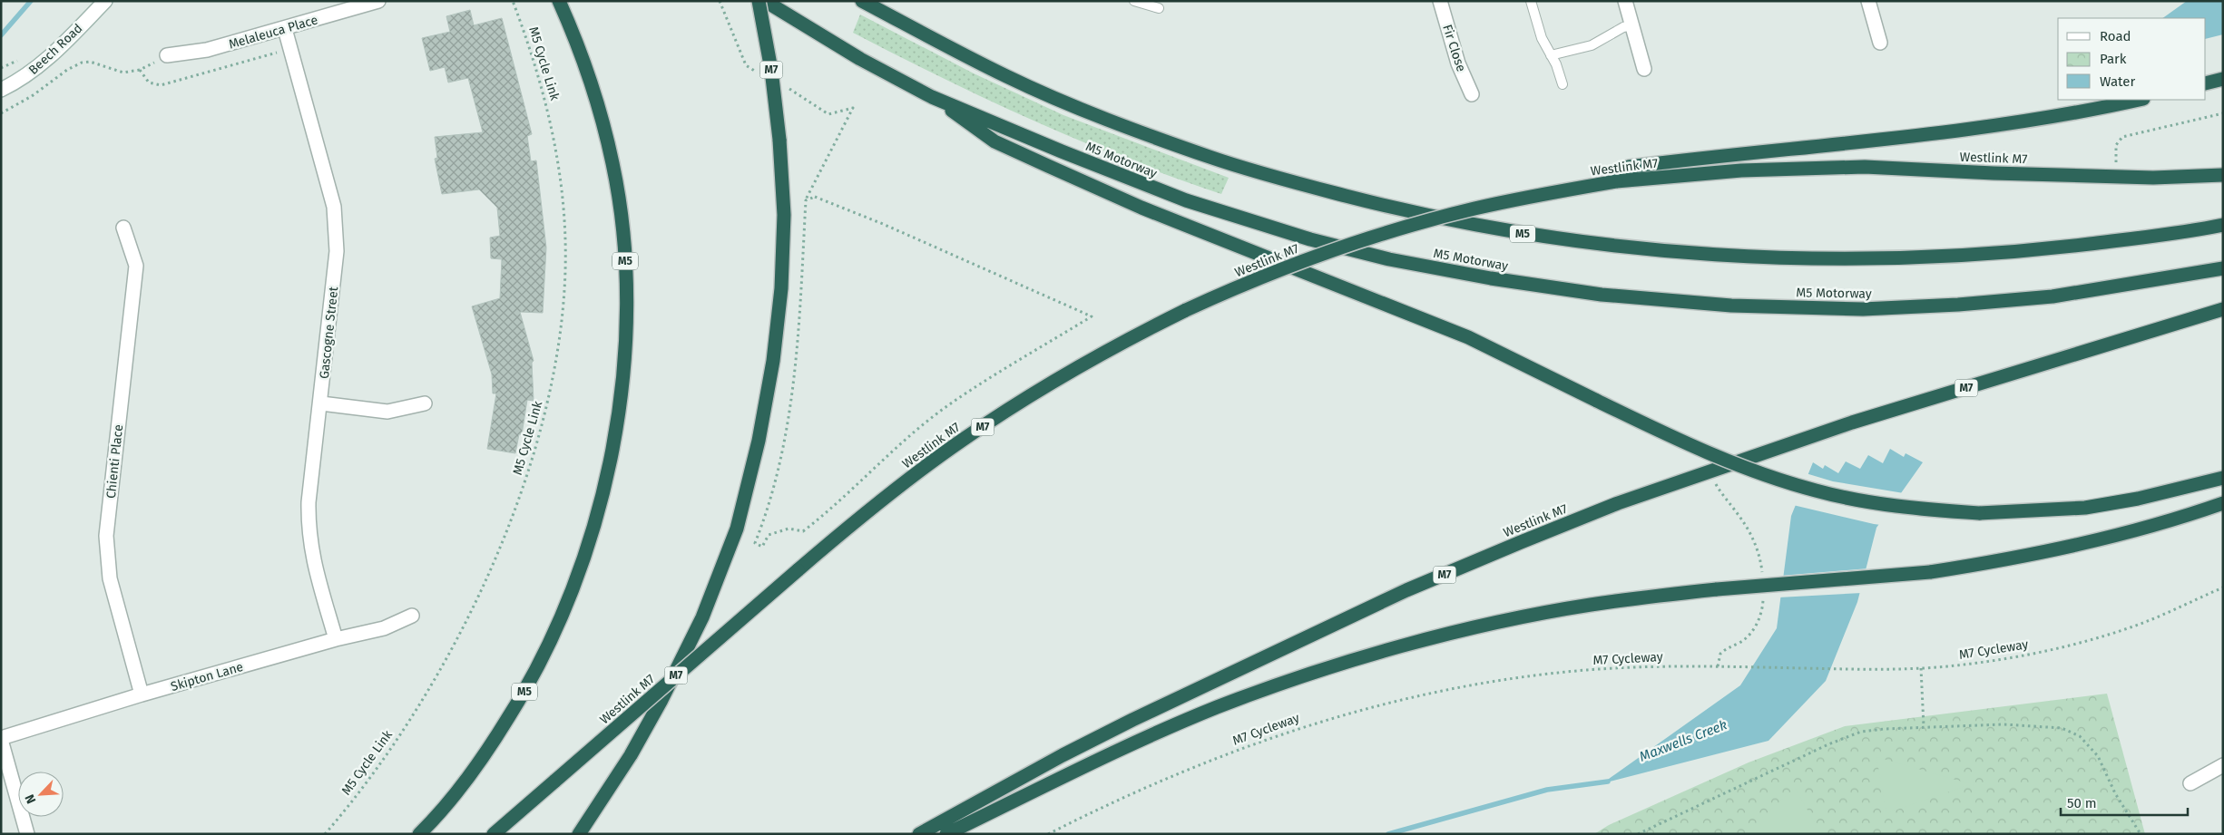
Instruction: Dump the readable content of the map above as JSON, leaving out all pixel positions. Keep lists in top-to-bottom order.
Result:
{
  "streets": {
    "highway": [
      "M7",
      "Westlink M7",
      "M5 Motorway",
      "M5"
    ],
    "street": [
      "Melaleuca Place",
      "Fir Close",
      "Beech Road",
      "Gascogne Street",
      "Chienti Place",
      "Skipton Lane"
    ],
    "path": ["M5 Cycle Link", "M7 Cycleway"]
  },
  "crossings": [
    ["Melaleuca Place", "Gascogne Street"],
    ["Gascogne Street", "Skipton Lane"],
    ["Chienti Place", "Skipton Lane"]
  ],
  "water": ["Maxwells Creek"],
  "legend": ["Road", "Park", "Water"],
  "scale_bar": "50 m",
  "north": "bottom left"
}
